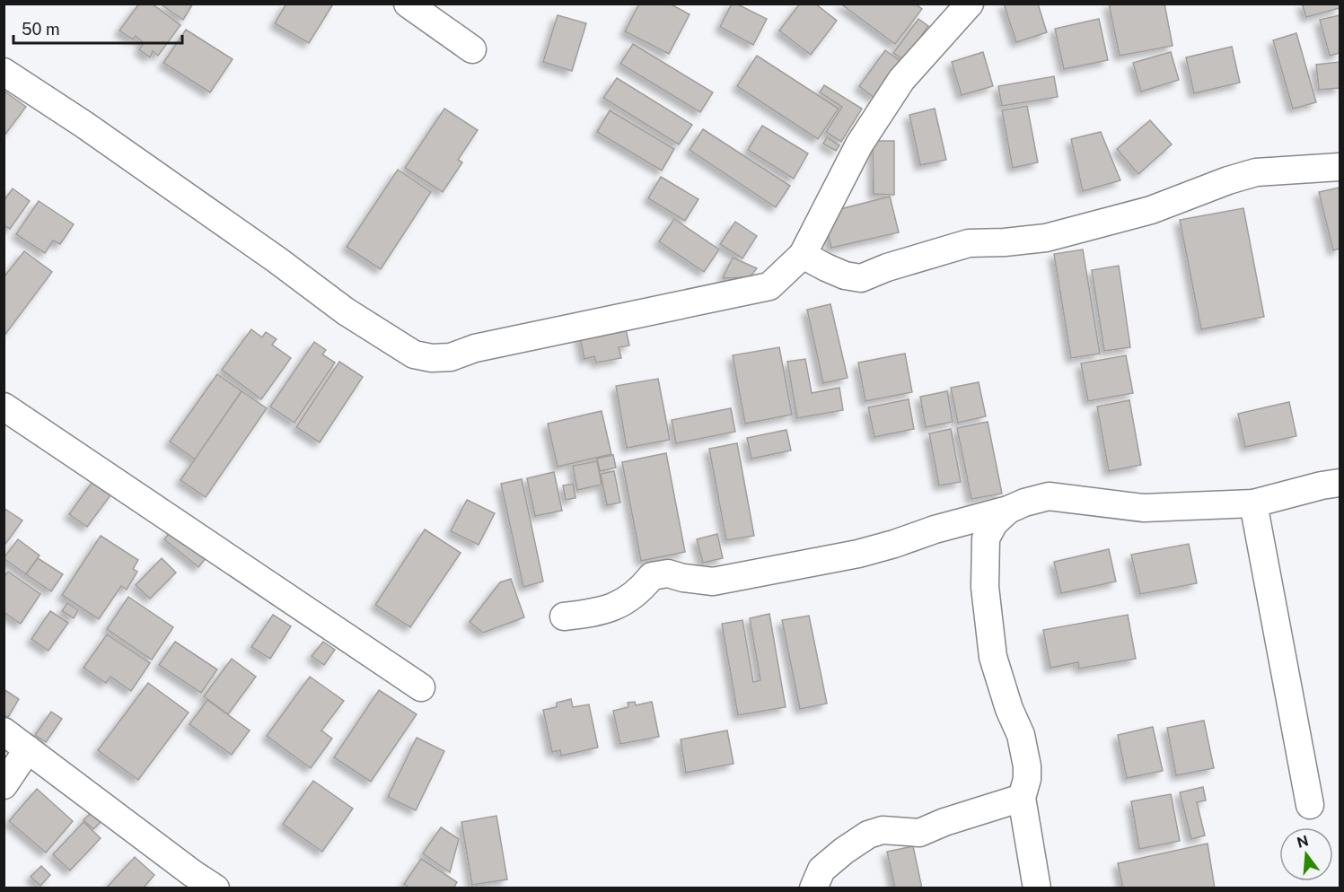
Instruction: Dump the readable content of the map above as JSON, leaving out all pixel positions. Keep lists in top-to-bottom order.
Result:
{
  "scale_bar": "50 m",
  "north": "top"
}
